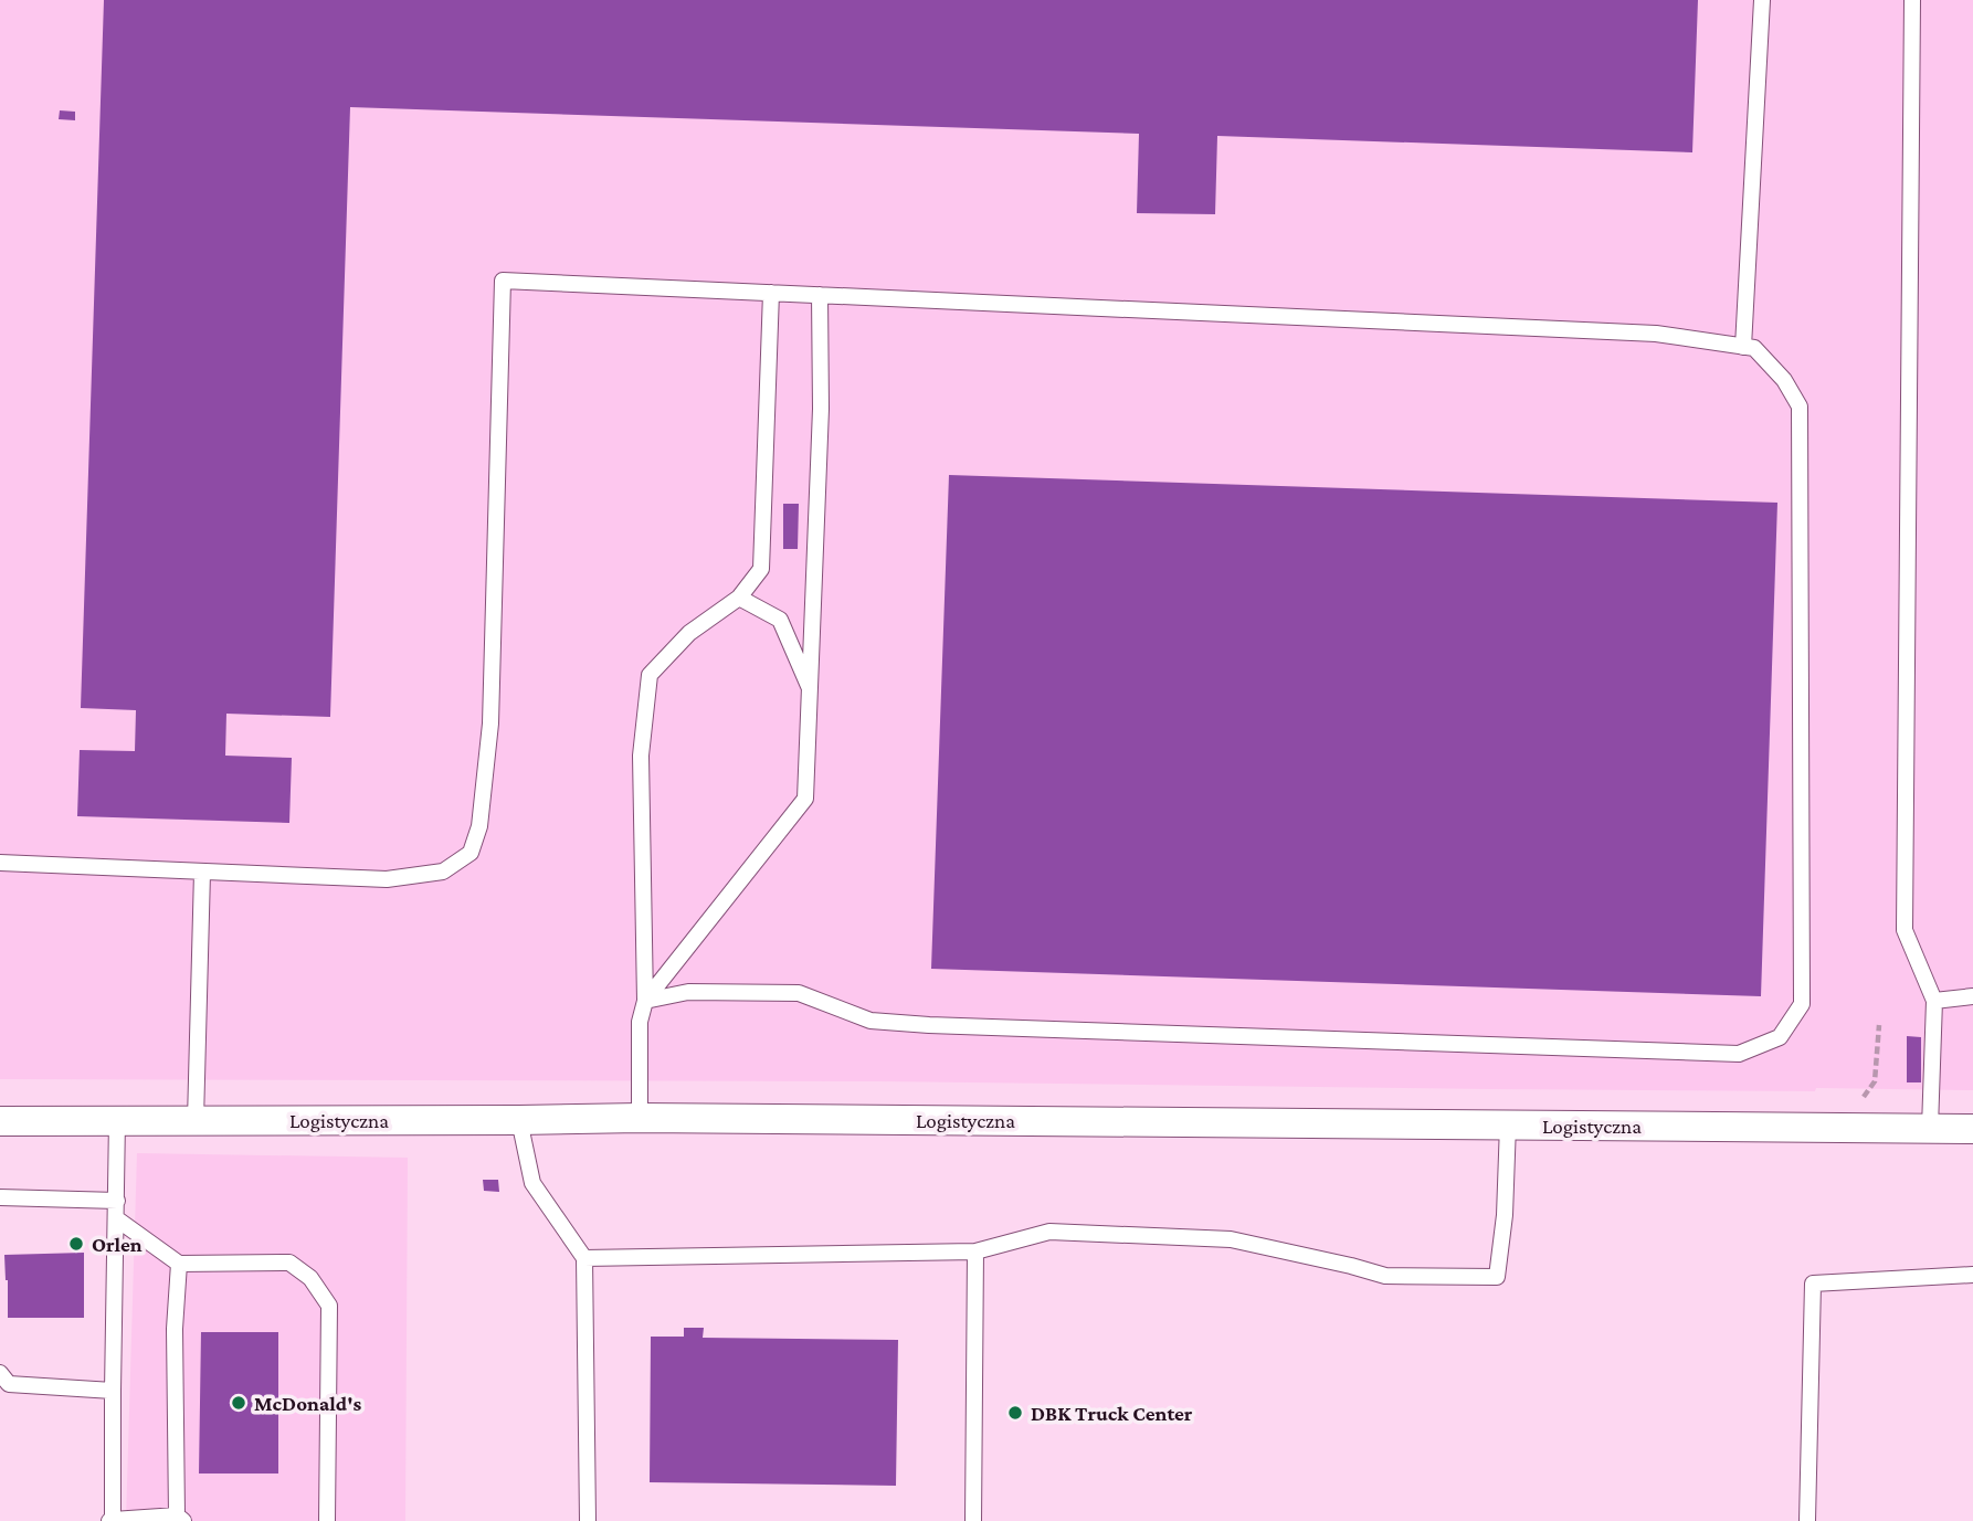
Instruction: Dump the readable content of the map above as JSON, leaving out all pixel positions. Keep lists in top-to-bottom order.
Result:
{
  "streets": {
    "street": ["Logistyczna"]
  },
  "places": ["Orlen", "McDonald's", "DBK Truck Center"]
}
